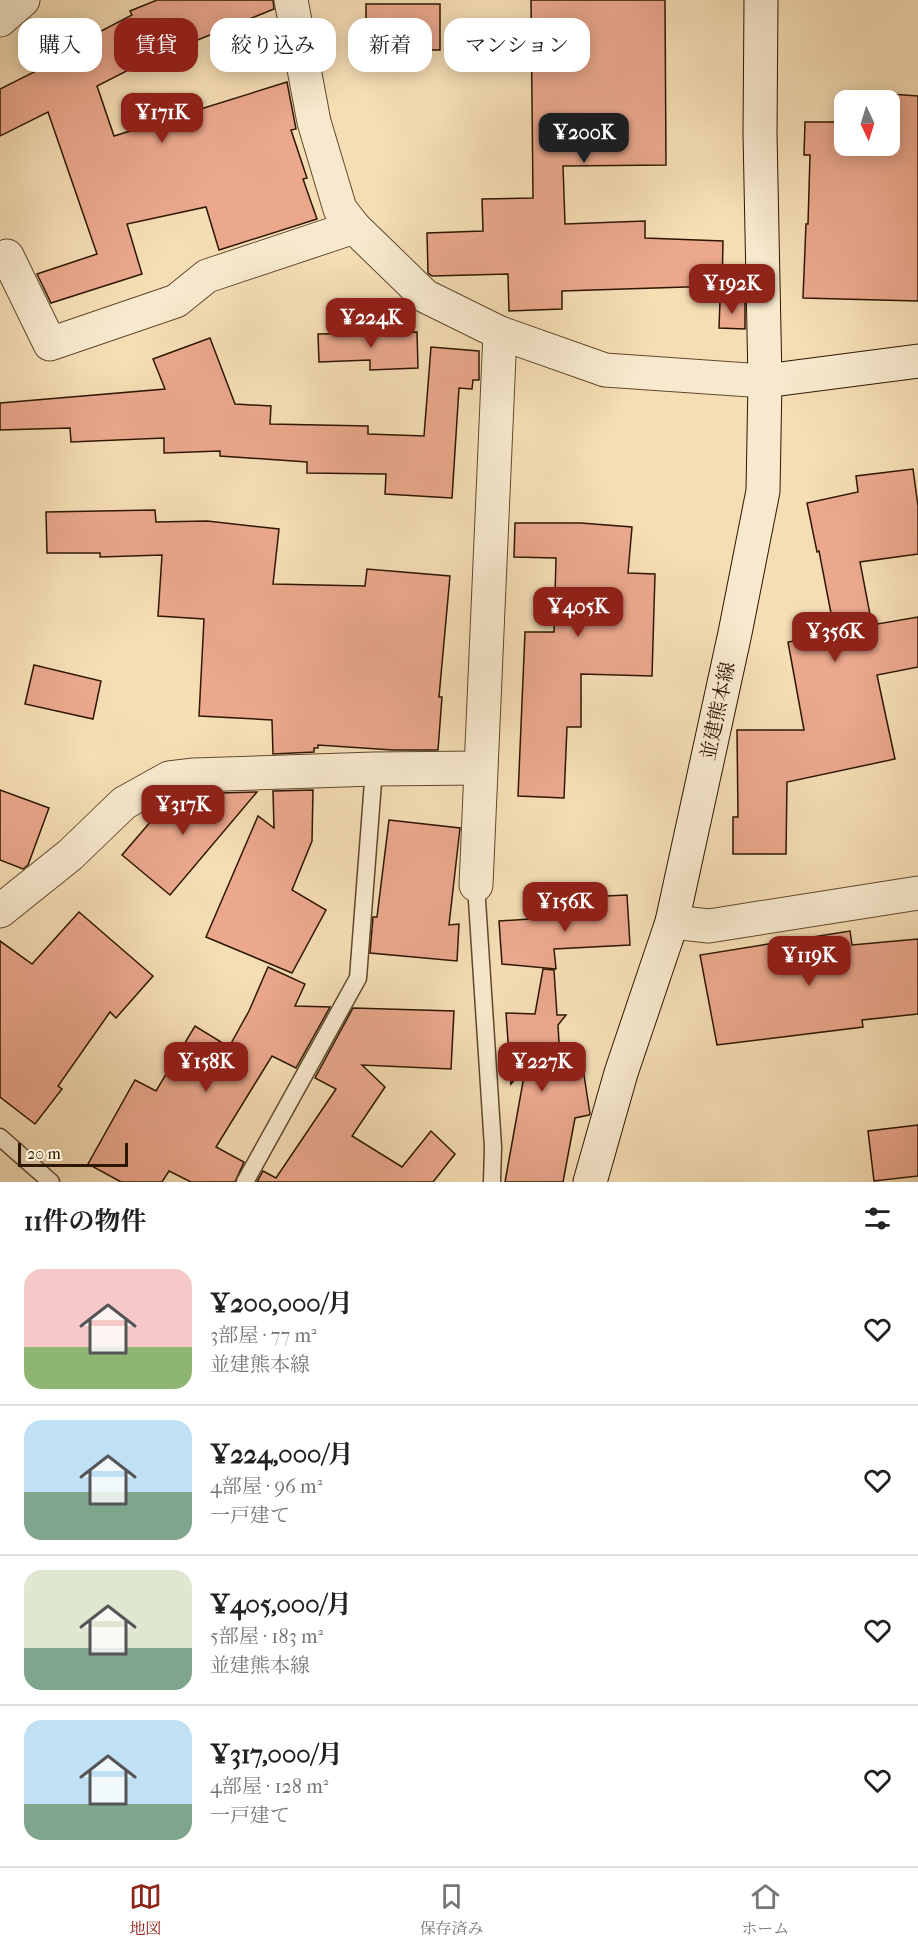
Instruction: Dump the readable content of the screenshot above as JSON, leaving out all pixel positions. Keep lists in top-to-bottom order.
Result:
{
  "streets": {
    "street": ["並建熊本線"]
  },
  "scale_bar": "20 m",
  "north": "bottom",
  "page": {
    "chip": [
      "購入",
      "賃貸",
      "絞り込み",
      "新着",
      "マンション"
    ],
    "price": [
      "¥171K",
      "¥200K",
      "¥192K",
      "¥224K",
      "¥405K",
      "¥356K",
      "¥317K",
      "¥156K",
      "¥119K",
      "¥158K",
      "¥227K"
    ],
    "scale": "20 m",
    "heading": "11件の物件",
    "list": [
      {
        "name": "¥200,000/月",
        "note": "3部屋 · 77 m² · 並建熊本線"
      },
      {
        "name": "¥224,000/月",
        "note": "4部屋 · 96 m² · 一戸建て"
      },
      {
        "name": "¥405,000/月",
        "note": "5部屋 · 183 m² · 並建熊本線"
      },
      {
        "name": "¥317,000/月",
        "note": "4部屋 · 128 m² · 一戸建て"
      }
    ],
    "tabs": ["地図", "保存済み", "ホーム"]
  }
}
